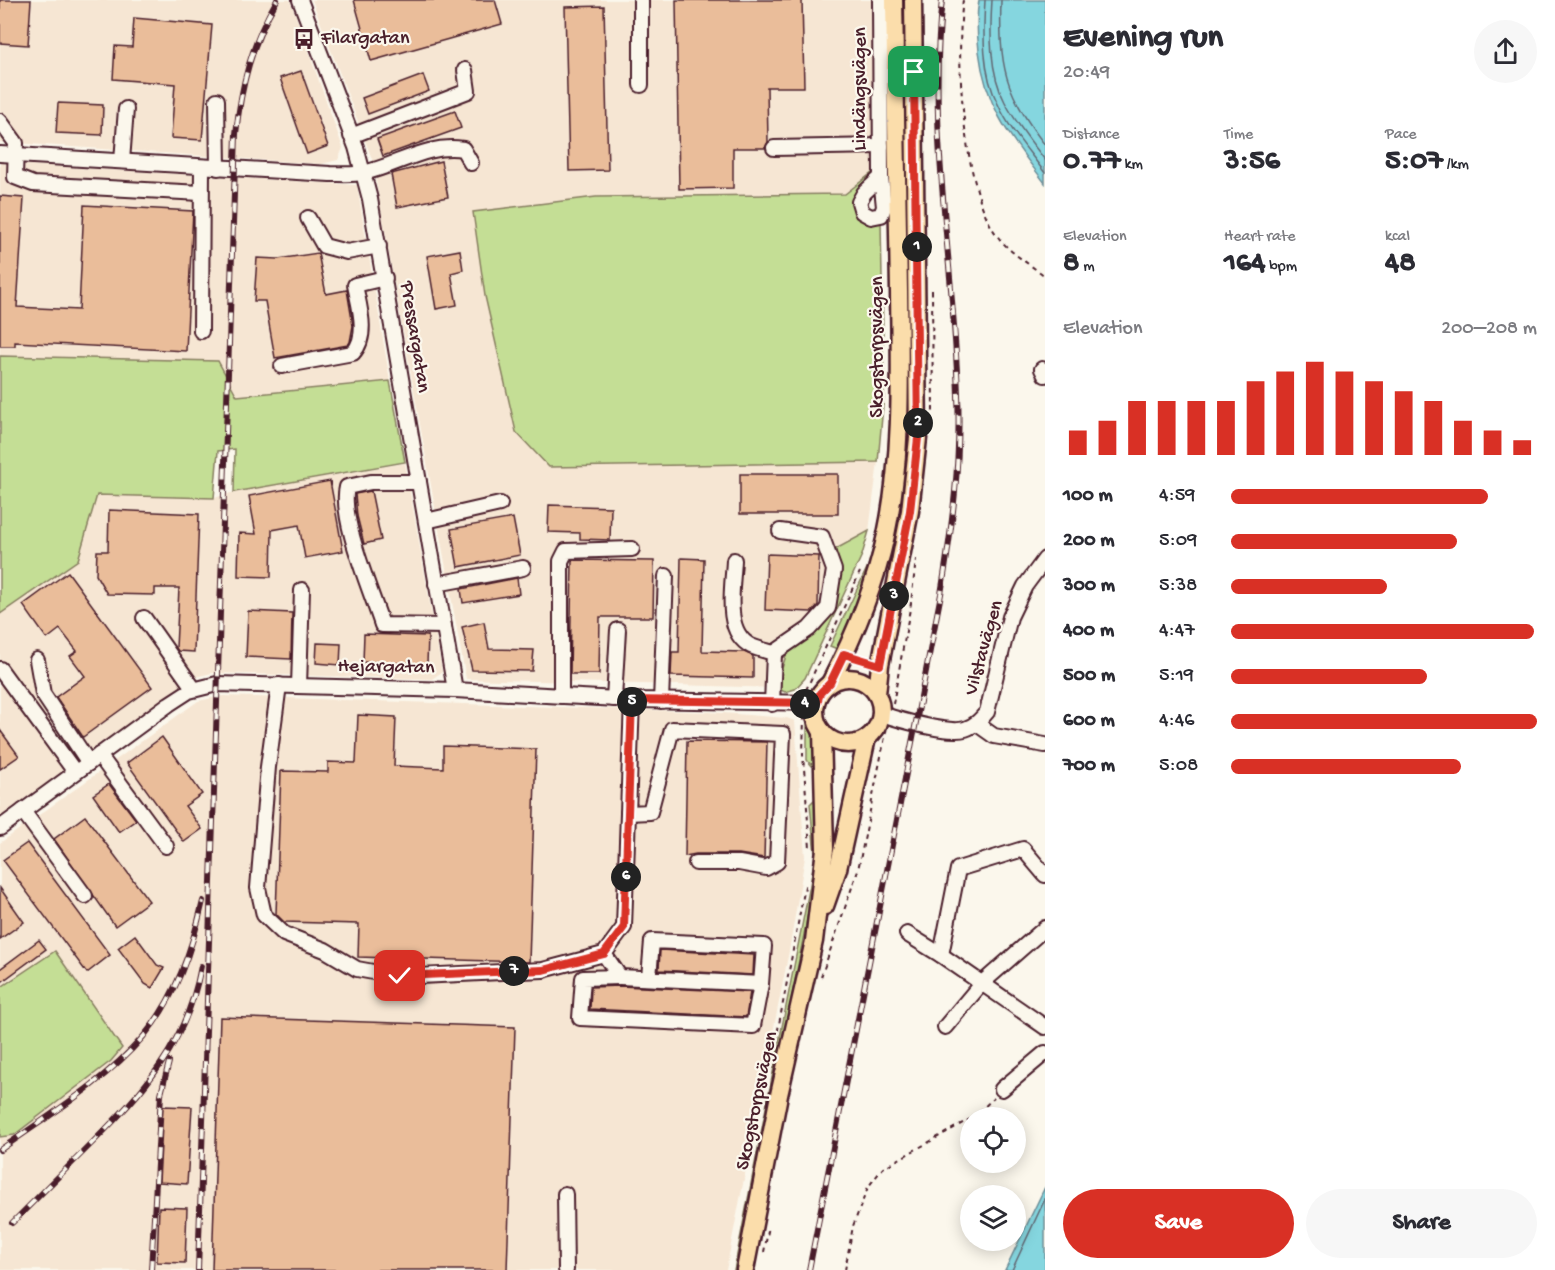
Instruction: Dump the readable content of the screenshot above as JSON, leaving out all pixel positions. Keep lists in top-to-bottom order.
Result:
{
  "streets": {
    "main road": ["Skogstorpsvägen"],
    "street": [
      "Lindängsvägen",
      "Pressargatan",
      "Vilstavägen",
      "Hejargatan"
    ]
  },
  "crossings": [
    ["Pressargatan", "Hejargatan"],
    ["Skogstorpsvägen", "Vilstavägen"],
    ["Skogstorpsvägen", "Hejargatan"],
    ["Vilstavägen", "Hejargatan"]
  ],
  "places": {
    "bus stop": ["Filargatan"]
  },
  "page": {
    "heading": ["Evening run", "20:49"],
    "stats": [
      ["Distance", "0.77 km"],
      ["Time", "3:56"],
      ["Pace", "5:07 /km"],
      ["Elevation", "8 m"],
      ["Heart rate", "164 bpm"],
      ["kcal", "48"]
    ],
    "pins": [
      "1",
      "2",
      "3",
      "5",
      "4",
      "6",
      "7"
    ],
    "chart": ["Elevation", "200–208 m"],
    "list": [
      {
        "name": "100 m",
        "note": "4:59"
      },
      {
        "name": "200 m",
        "note": "5:09"
      },
      {
        "name": "300 m",
        "note": "5:38"
      },
      {
        "name": "400 m",
        "note": "4:47"
      },
      {
        "name": "500 m",
        "note": "5:19"
      },
      {
        "name": "600 m",
        "note": "4:46"
      },
      {
        "name": "700 m",
        "note": "5:08"
      }
    ],
    "buttons": ["Save", "Share"]
  }
}
